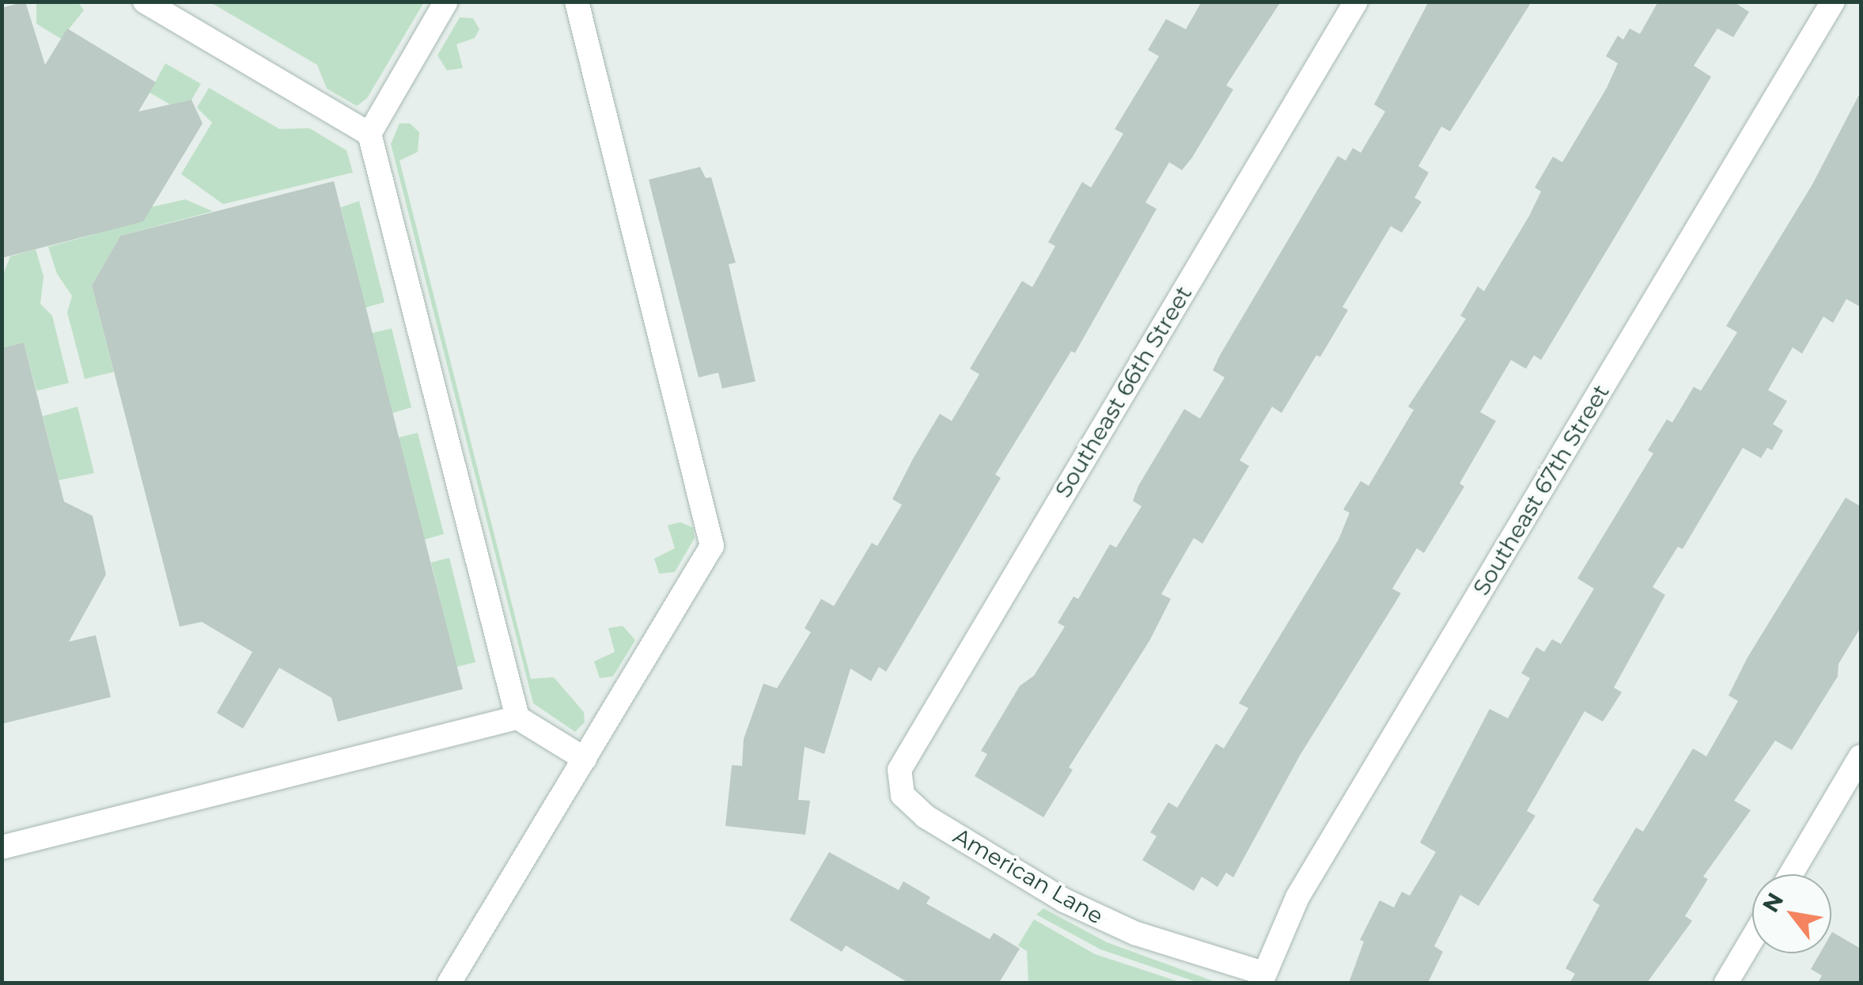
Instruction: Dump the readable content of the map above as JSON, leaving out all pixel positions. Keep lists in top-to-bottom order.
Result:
{
  "streets": {
    "street": ["Southeast 66th Street", "Southeast 67th Street", "American Lane"]
  },
  "crossings": [
    ["Southeast 66th Street", "American Lane"],
    ["Southeast 67th Street", "American Lane"]
  ],
  "north": "top left"
}
